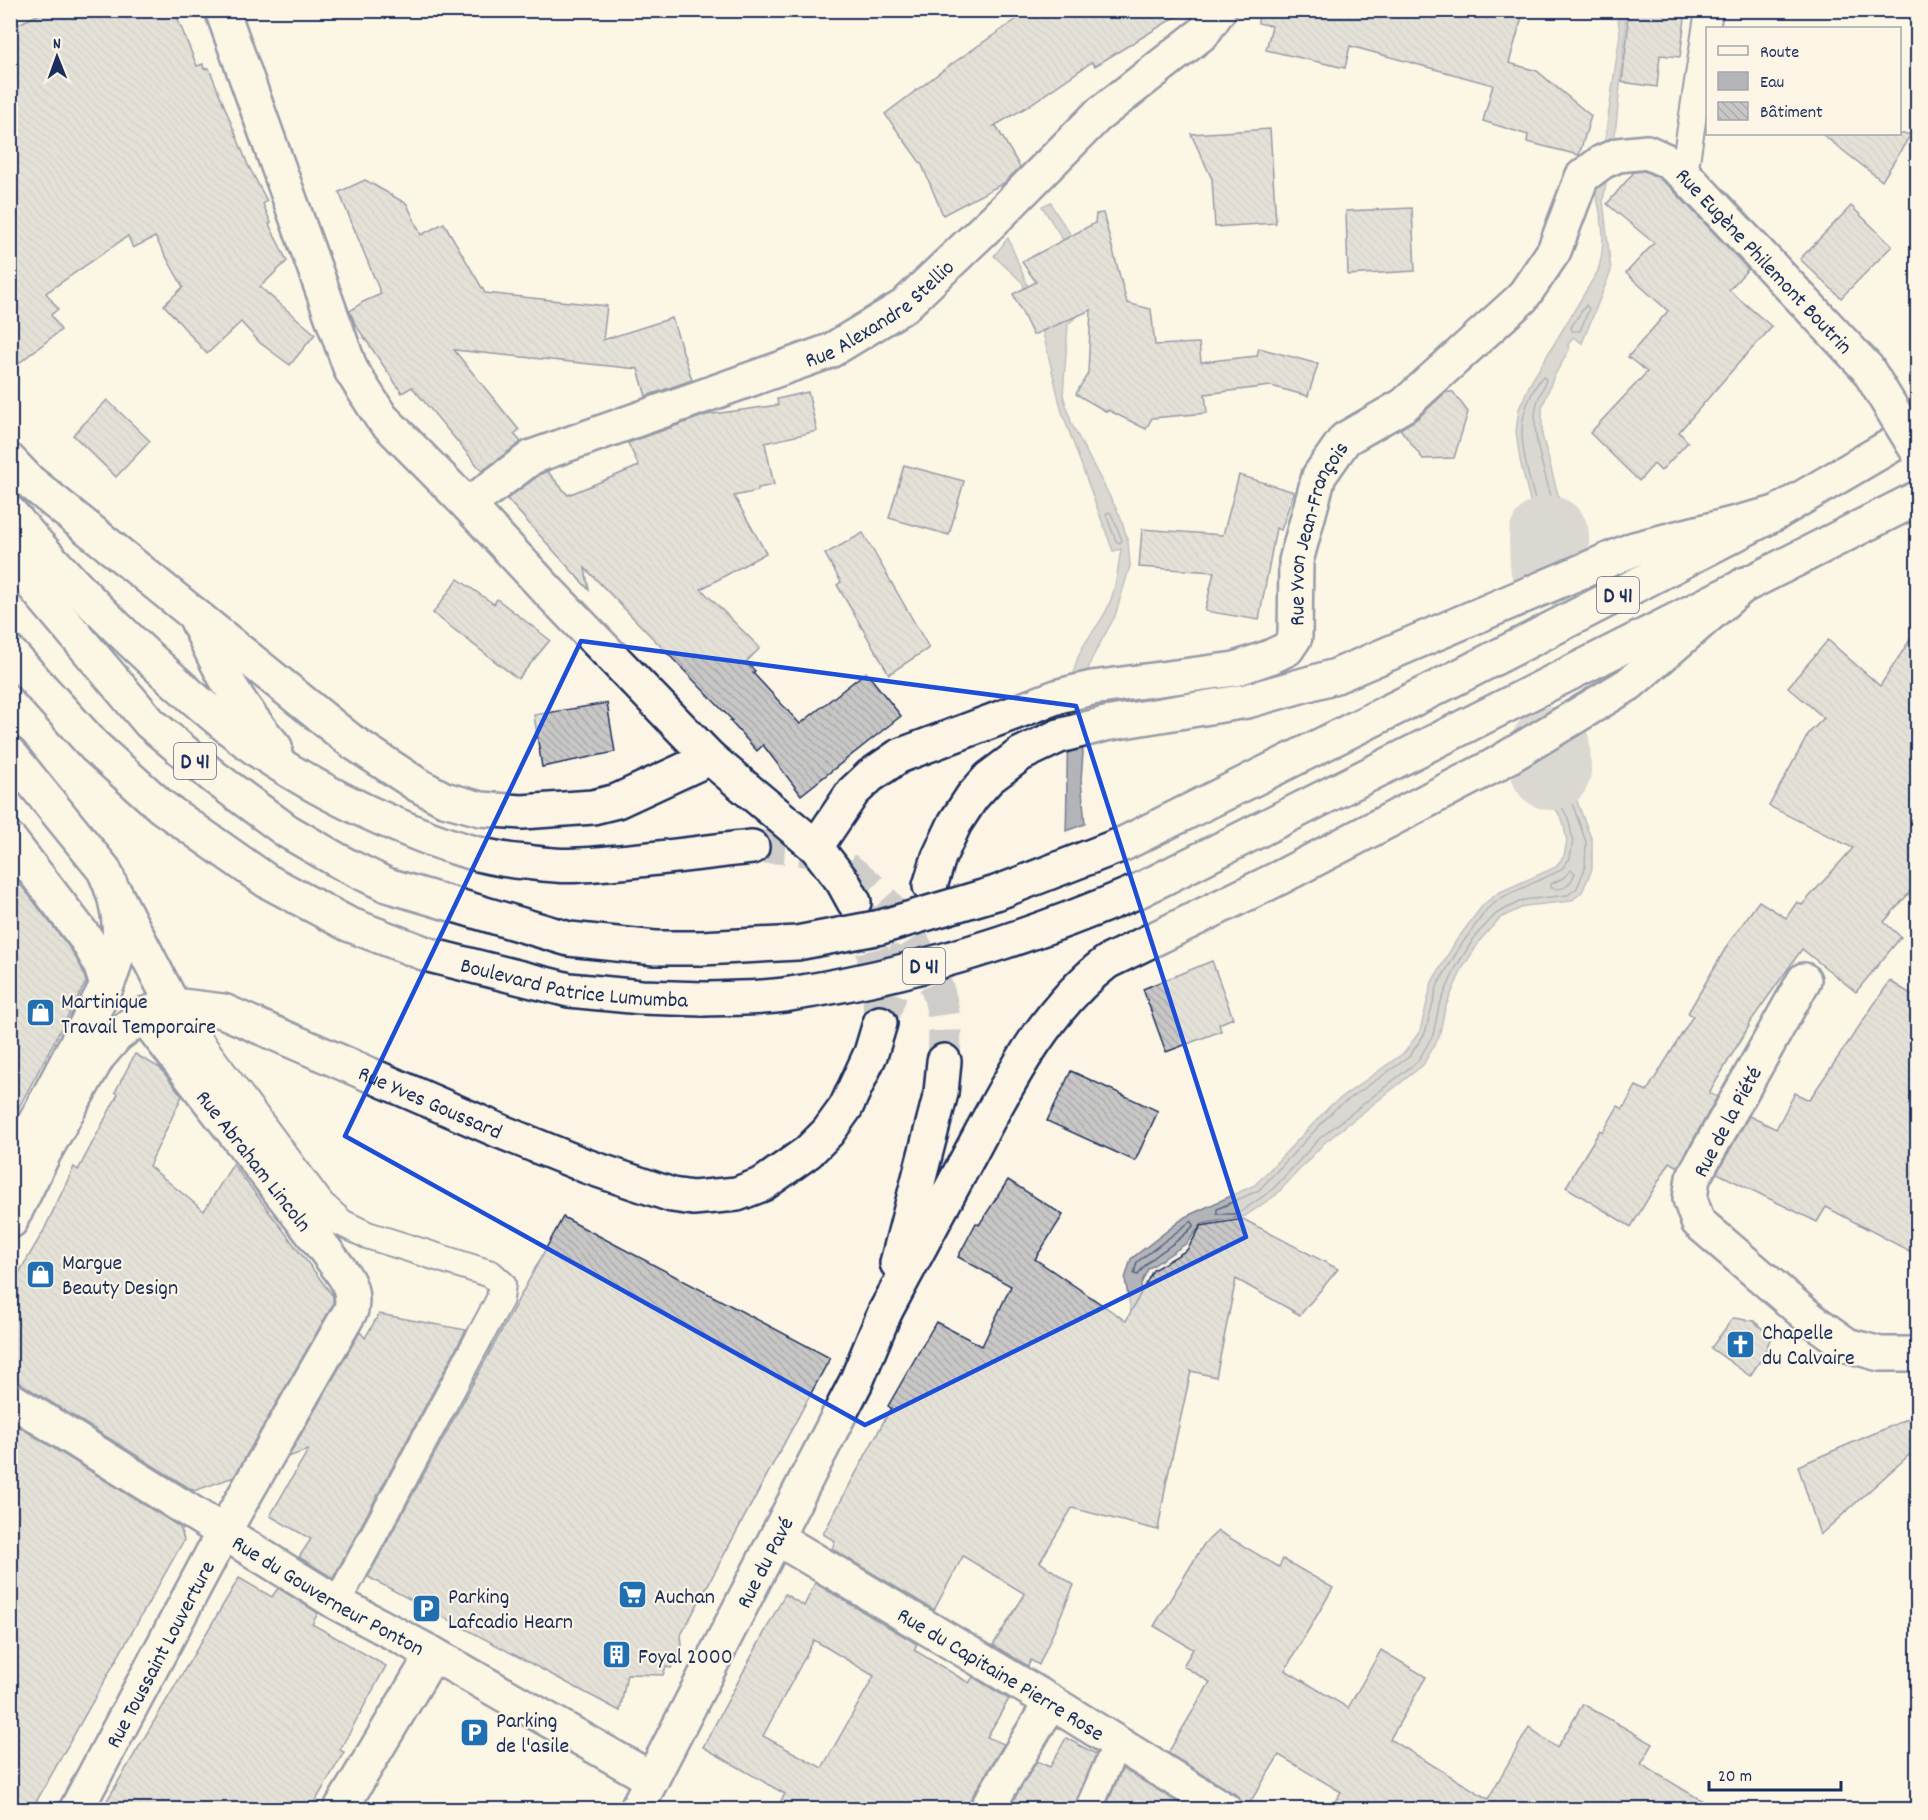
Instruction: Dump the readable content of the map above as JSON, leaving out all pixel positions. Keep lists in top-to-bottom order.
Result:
{
  "streets": {
    "main road": [
      "Rue Eugène Philemont Boutrin",
      "Rue Alexandre Stellio",
      "Rue Yvon Jean-François",
      "D 41",
      "Boulevard Patrice Lumumba",
      "Rue Yves Goussard",
      "Rue de la Piété",
      "Rue Abraham Lincoln",
      "Rue du Pavé",
      "Rue du Gouverneur Ponton",
      "Rue Toussaint Louverture",
      "Rue du Capitaine Pierre Rose"
    ]
  },
  "crossings": [
    ["Rue Eugène Philemont Boutrin", "Rue Yvon Jean-François"],
    ["Rue Eugène Philemont Boutrin", "D 41"],
    ["D 41", "Boulevard Patrice Lumumba"],
    ["Rue Yves Goussard", "Rue Abraham Lincoln"],
    ["Rue Abraham Lincoln", "Rue Toussaint Louverture"],
    ["Rue du Pavé", "Rue du Gouverneur Ponton"],
    ["Rue du Pavé", "Rue du Capitaine Pierre Rose"],
    ["Rue du Gouverneur Ponton", "Rue Toussaint Louverture"]
  ],
  "places": {
    "shop": ["Martinique Travail Temporaire", "Margue Beauty Design"],
    "church": ["Chapelle du Calvaire"],
    "supermarket": ["Auchan"],
    "parking": ["Parking Lafcadio Hearn", "Parking de l'asile"],
    "building": ["Foyal 2000"]
  },
  "legend": ["Route", "Eau", "Bâtiment"],
  "scale_bar": "20 m",
  "north": "top"
}
